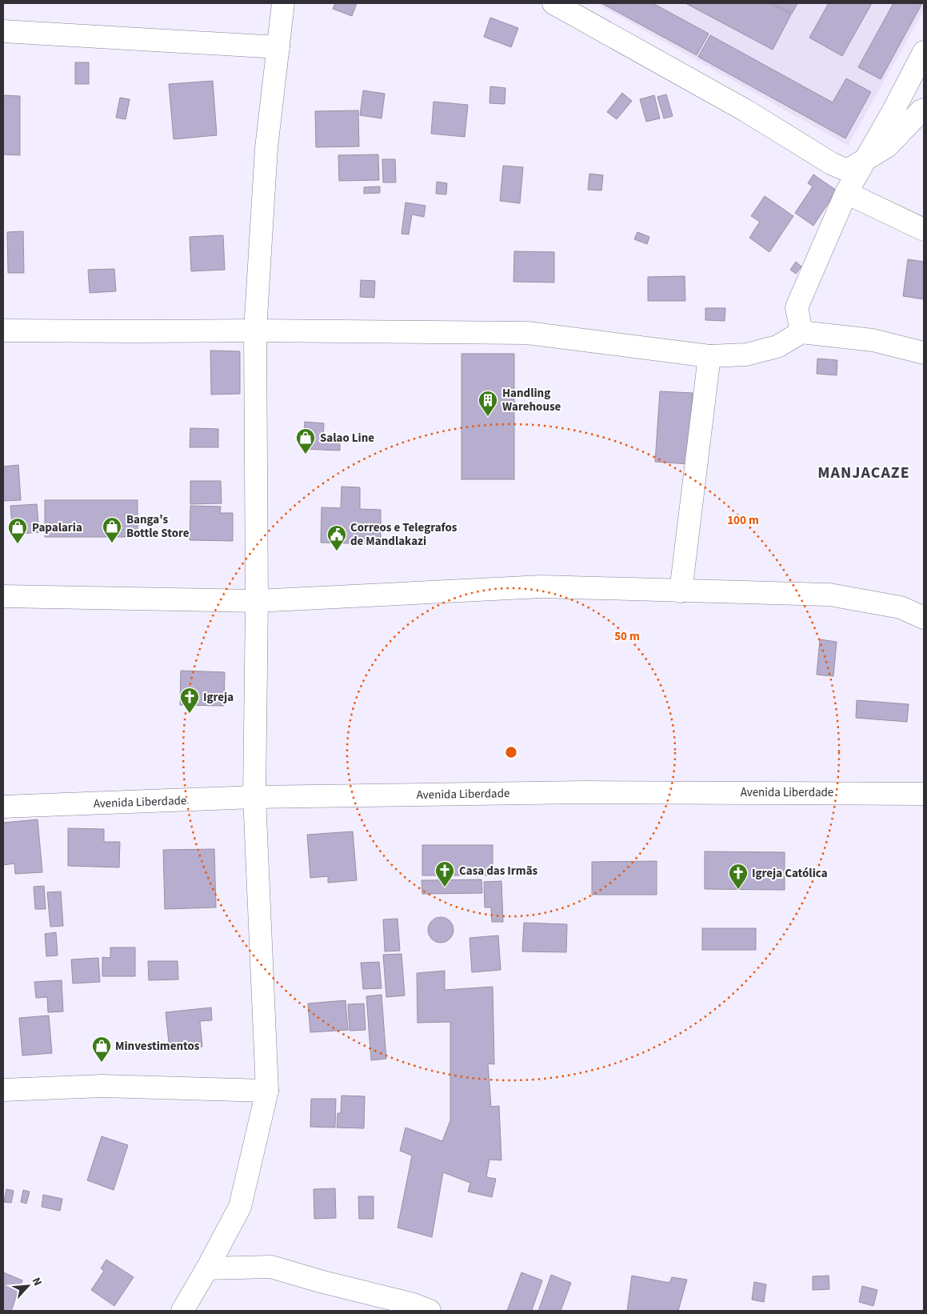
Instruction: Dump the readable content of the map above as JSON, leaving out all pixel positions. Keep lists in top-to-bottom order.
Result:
{
  "streets": {
    "street": ["Avenida Liberdade"]
  },
  "districts": ["MANJACAZE"],
  "places": {
    "building": ["Handling Warehouse"],
    "shop": [
      "Salao Line",
      "Banga's Bottle Store",
      "Papalaria",
      "Minvestimentos"
    ],
    "public building": ["Correos e Telegrafos de Mandlakazi"],
    "church": ["Igreja", "Casa das Irmãs", "Igreja Católica"]
  },
  "north": "top right",
  "rings": ["100 m", "50 m"]
}
